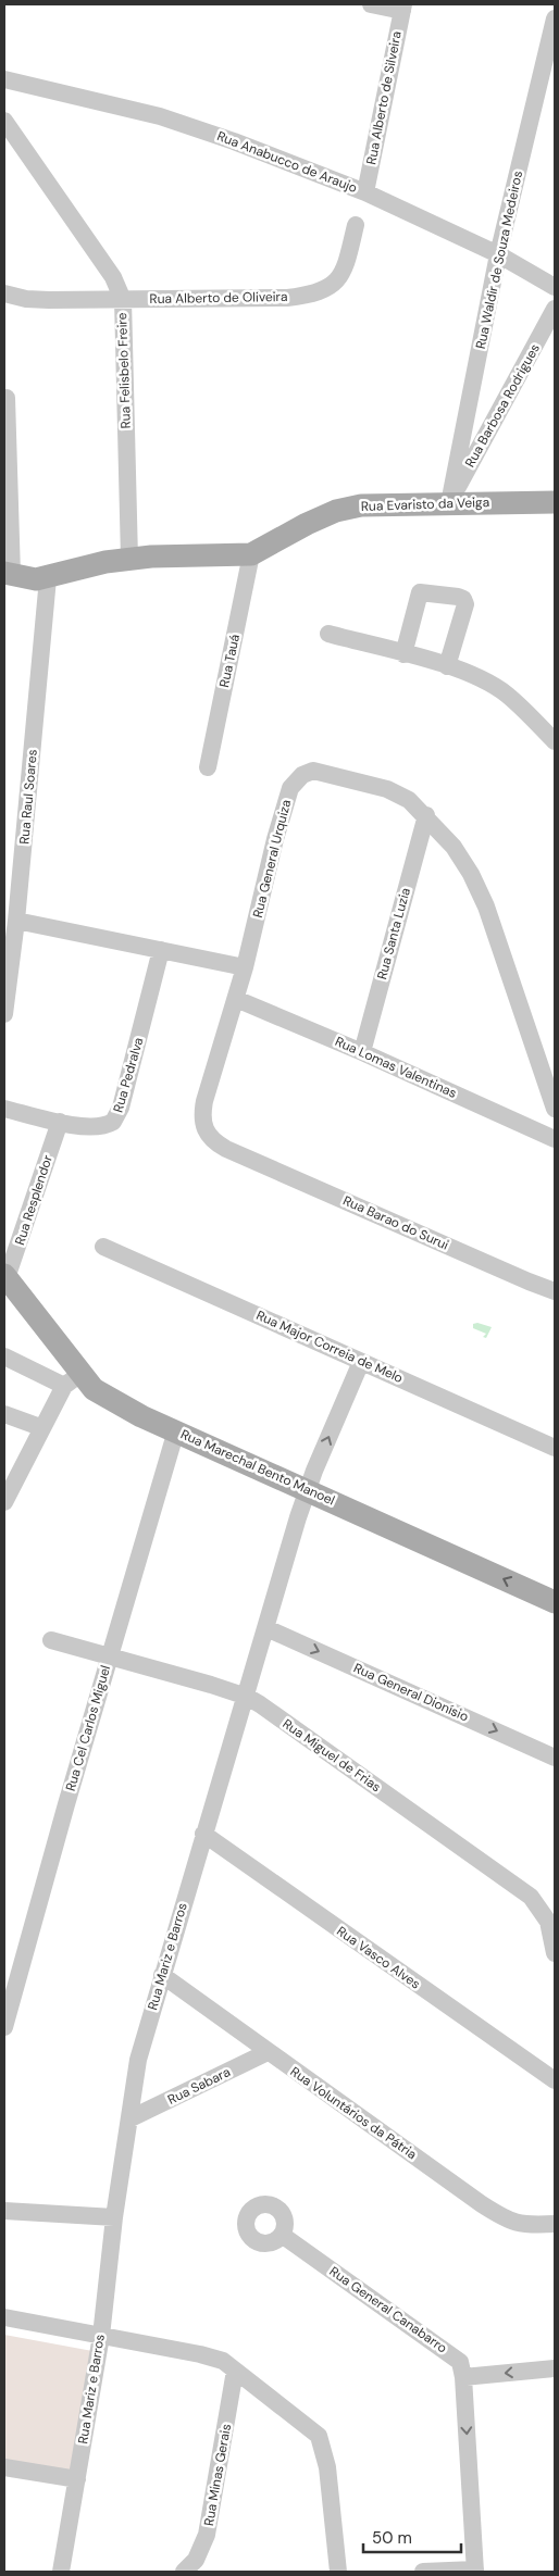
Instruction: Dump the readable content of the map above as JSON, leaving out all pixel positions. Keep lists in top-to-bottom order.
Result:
{
  "streets": {
    "main road": ["Rua Evaristo da Veiga", "Rua Marechal Bento Manoel"],
    "street": [
      "Rua Alberto de Silveira",
      "Rua Anabucco de Araujo",
      "Rua Waldir de Souza Medeiros",
      "Rua Alberto de Oliveira",
      "Rua Felisbelo Freire",
      "Rua Barbosa Rodrigues",
      "Rua Tauá",
      "Rua Raul Soares",
      "Rua General Urquiza",
      "Rua Santa Luzia",
      "Rua Lomas Valentinas",
      "Rua Pedralva",
      "Rua Resplendor",
      "Rua Barao do Surui",
      "Rua Major Correia de Melo",
      "Rua General Dionísio",
      "Rua Cel Carlos Miguel",
      "Rua Miguel de Frias",
      "Rua Mariz e Barros",
      "Rua Vasco Alves",
      "Rua Sabara",
      "Rua Voluntários da Pátria",
      "Rua General Canabarro",
      "Rua Minas Gerais"
    ]
  },
  "crossings": [
    ["Rua Alberto de Silveira", "Rua Anabucco de Araujo"],
    ["Rua Anabucco de Araujo", "Rua Waldir de Souza Medeiros"],
    ["Rua Waldir de Souza Medeiros", "Rua Barbosa Rodrigues"],
    ["Rua Waldir de Souza Medeiros", "Rua Evaristo da Veiga"],
    ["Rua Alberto de Oliveira", "Rua Felisbelo Freire"],
    ["Rua Felisbelo Freire", "Rua Evaristo da Veiga"],
    ["Rua Barbosa Rodrigues", "Rua Evaristo da Veiga"],
    ["Rua Evaristo da Veiga", "Rua Tauá"],
    ["Rua Evaristo da Veiga", "Rua Raul Soares"],
    ["Rua General Urquiza", "Rua Santa Luzia"],
    ["Rua General Urquiza", "Rua Lomas Valentinas"],
    ["Rua General Urquiza", "Rua Barao do Surui"],
    ["Rua Santa Luzia", "Rua Lomas Valentinas"],
    ["Rua Pedralva", "Rua Resplendor"],
    ["Rua Resplendor", "Rua Marechal Bento Manoel"],
    ["Rua Major Correia de Melo", "Rua Mariz e Barros"],
    ["Rua Marechal Bento Manoel", "Rua Cel Carlos Miguel"],
    ["Rua Marechal Bento Manoel", "Rua Mariz e Barros"],
    ["Rua General Dionísio", "Rua Mariz e Barros"],
    ["Rua Cel Carlos Miguel", "Rua Miguel de Frias"],
    ["Rua Miguel de Frias", "Rua Mariz e Barros"],
    ["Rua Mariz e Barros", "Rua Vasco Alves"],
    ["Rua Mariz e Barros", "Rua Sabara"],
    ["Rua Mariz e Barros", "Rua Voluntários da Pátria"],
    ["Rua Sabara", "Rua Voluntários da Pátria"]
  ],
  "one_way": ["Rua Marechal Bento Manoel", "Rua General Dionísio"],
  "scale_bar": "50 m"
}
